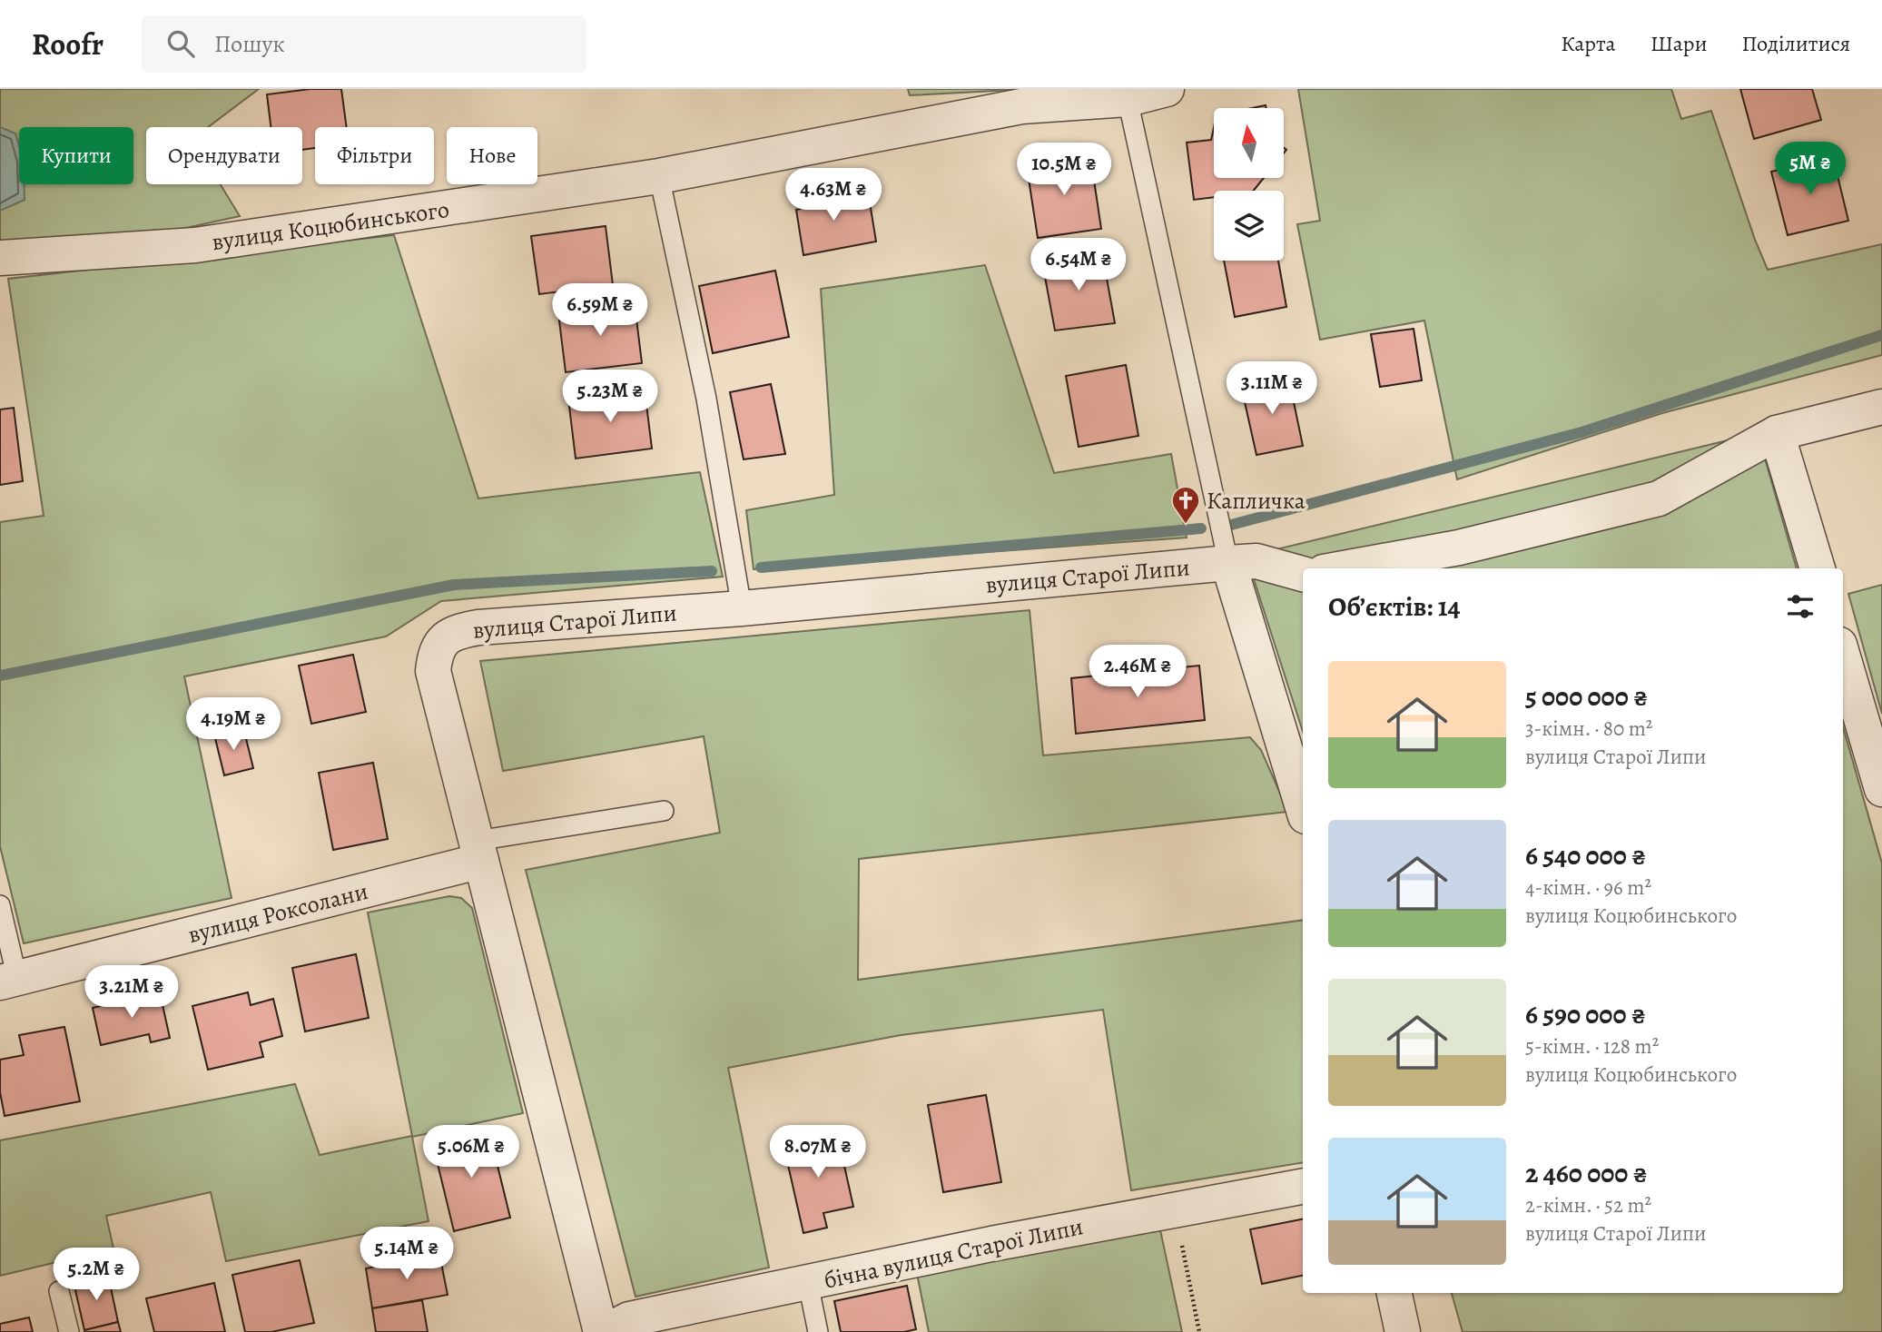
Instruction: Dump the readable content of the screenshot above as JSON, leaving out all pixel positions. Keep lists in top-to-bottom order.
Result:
{
  "streets": {
    "street": [
      "вулиця Коцюбинського",
      "вулиця Старої Липи",
      "вулиця Роксолани",
      "бічна вулиця Старої Липи"
    ]
  },
  "crossings": [
    ["вулиця Старої Липи", "вулиця Роксолани"],
    ["вулиця Старої Липи", "бічна вулиця Старої Липи"]
  ],
  "places": {
    "church": ["Капличка"]
  },
  "north": "top",
  "page": {
    "header": "Roofr",
    "search": "Пошук",
    "nav": ["Карта", "Шари", "Поділитися"],
    "chip": [
      "Купити",
      "Орендувати",
      "Фільтри",
      "Нове"
    ],
    "price": [
      "5M ₴",
      "10.5M ₴",
      "4.63M ₴",
      "6.54M ₴",
      "6.59M ₴",
      "3.11M ₴",
      "5.23M ₴",
      "2.46M ₴",
      "4.19M ₴",
      "3.21M ₴",
      "5.06M ₴",
      "8.07M ₴",
      "5.14M ₴",
      "5.2M ₴"
    ],
    "heading": "Об’єктів: 14",
    "list": [
      {
        "name": "5 000 000 ₴",
        "note": "3-кімн. · 80 m² · вулиця Старої Липи"
      },
      {
        "name": "6 540 000 ₴",
        "note": "4-кімн. · 96 m² · вулиця Коцюбинського"
      },
      {
        "name": "6 590 000 ₴",
        "note": "5-кімн. · 128 m² · вулиця Коцюбинського"
      },
      {
        "name": "2 460 000 ₴",
        "note": "2-кімн. · 52 m² · вулиця Старої Липи"
      }
    ]
  }
}
